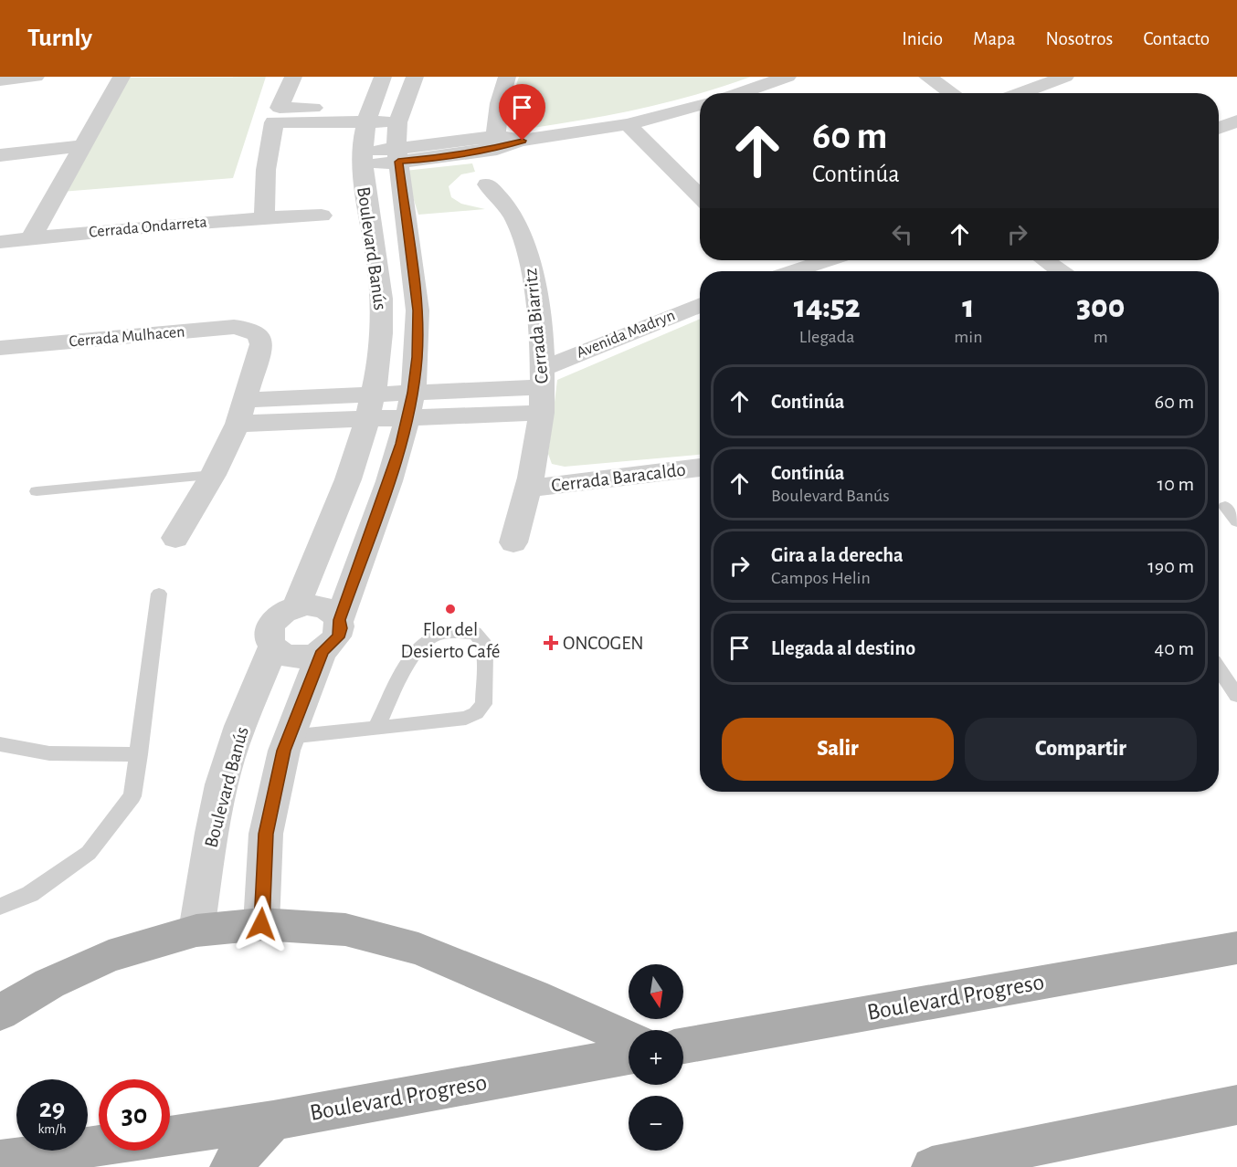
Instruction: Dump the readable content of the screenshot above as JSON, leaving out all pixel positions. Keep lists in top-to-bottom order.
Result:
{
  "streets": {
    "main road": ["Boulevard Progreso"],
    "street": [
      "Cerrada Ondarreta",
      "Boulevard Banús",
      "Cerrada Biarritz",
      "Avenida Madryn",
      "Cerrada Mulhacen",
      "Cerrada Baracaldo"
    ]
  },
  "crossings": [
    ["Boulevard Banús", "Avenida Madryn"],
    ["Cerrada Biarritz", "Avenida Madryn"],
    ["Cerrada Biarritz", "Cerrada Baracaldo"],
    ["Avenida Madryn", "Cerrada Mulhacen"]
  ],
  "places": {
    "other": ["Flor del Desierto Café"],
    "health": ["ONCOGEN"]
  },
  "north": "bottom",
  "page": {
    "header": "Turnly",
    "nav": [
      "Inicio",
      "Mapa",
      "Nosotros",
      "Contacto"
    ],
    "turn": ["60 m", "Continúa"],
    "eta": [
      "14:52",
      "Llegada",
      "1",
      "min",
      "300",
      "m"
    ],
    "list": [
      {
        "name": "Continúa",
        "value": "60 m"
      },
      {
        "name": "Continúa",
        "note": "Boulevard Banús",
        "value": "10 m"
      },
      {
        "name": "Gira a la derecha",
        "note": "Campos Helin",
        "value": "190 m"
      },
      {
        "name": "Llegada al destino",
        "value": "40 m"
      }
    ],
    "buttons": ["Salir", "Compartir"],
    "map_buttons": ["+", "−"],
    "speed": "29 km/h",
    "limit": "30"
  }
}
